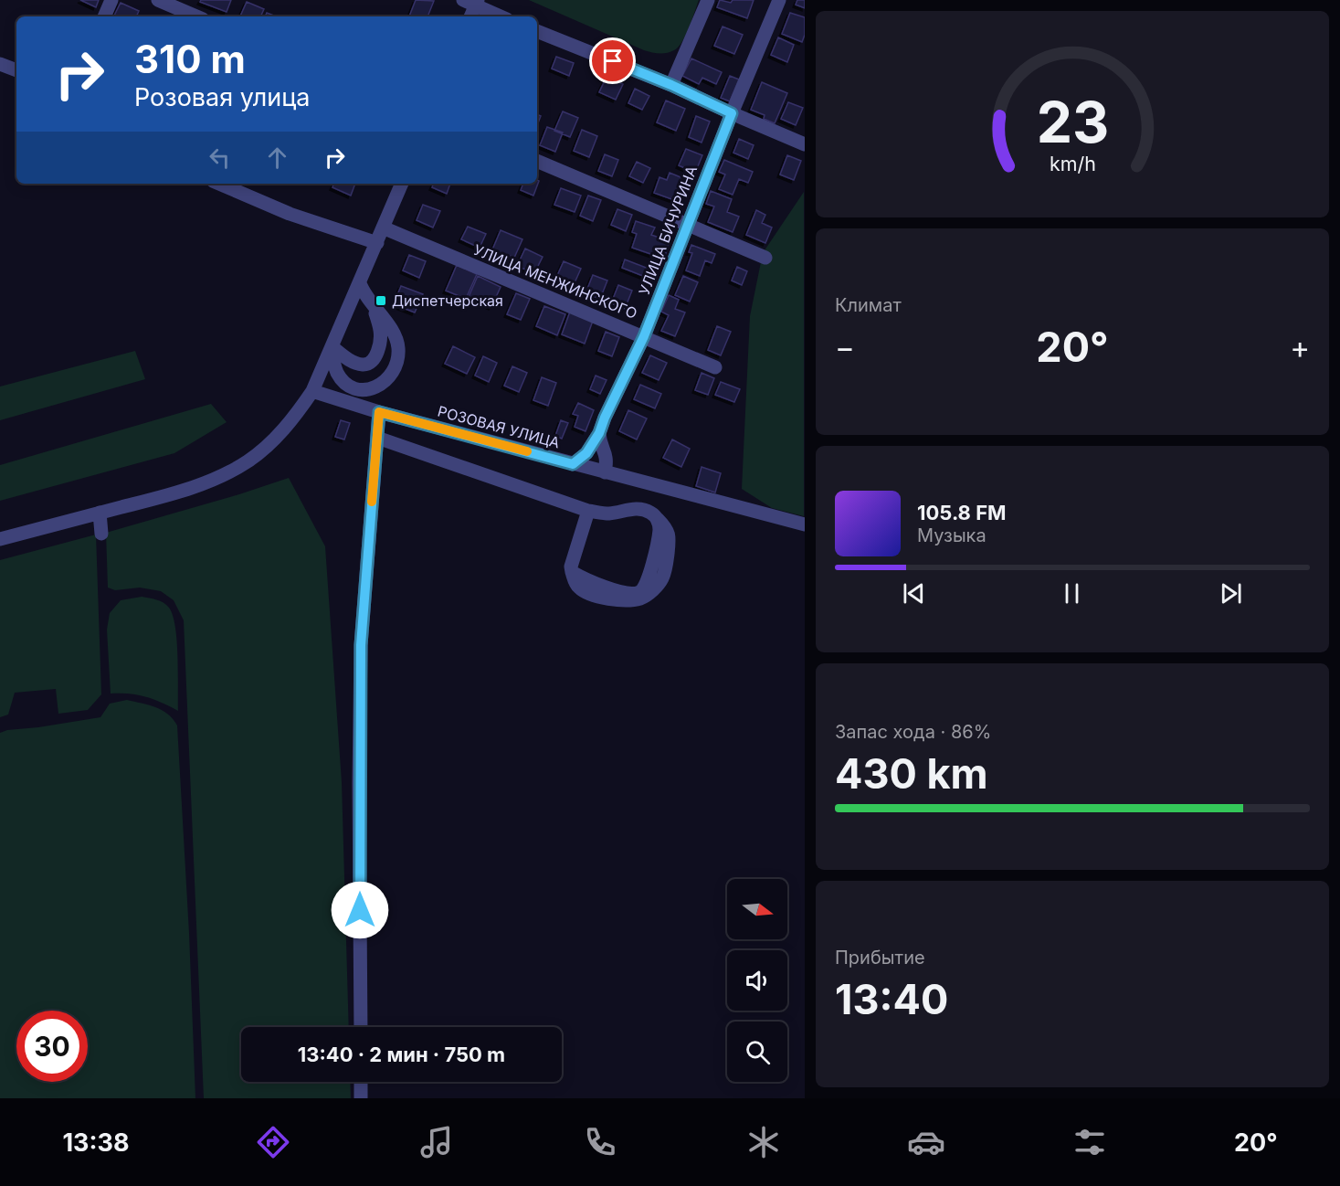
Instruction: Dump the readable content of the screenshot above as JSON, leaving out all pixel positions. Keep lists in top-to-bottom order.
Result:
{
  "streets": {
    "street": ["УЛИЦА БИЧУРИНА", "УЛИЦА МЕНЖИНСКОГО", "РОЗОВАЯ УЛИЦА"]
  },
  "crossings": [
    ["УЛИЦА БИЧУРИНА", "УЛИЦА МЕНЖИНСКОГО"],
    ["УЛИЦА БИЧУРИНА", "РОЗОВАЯ УЛИЦА"]
  ],
  "places": {
    "transit": ["Диспетчерская"]
  },
  "north": "right",
  "page": {
    "turn": ["310 m", "Розовая улица"],
    "tile": [
      "Климат",
      ["Запас хода · 86%", "430 km"],
      ["Прибытие", "13:40"]
    ],
    "heat": ["−", "20°", "+"],
    "song": ["105.8 FM", "Музыка"],
    "limit": "30",
    "trip": "13:40 · 2 мин · 750 m",
    "tabs": ["13:38", "20°"],
    "gauge": ["23", "km/h"]
  }
}
